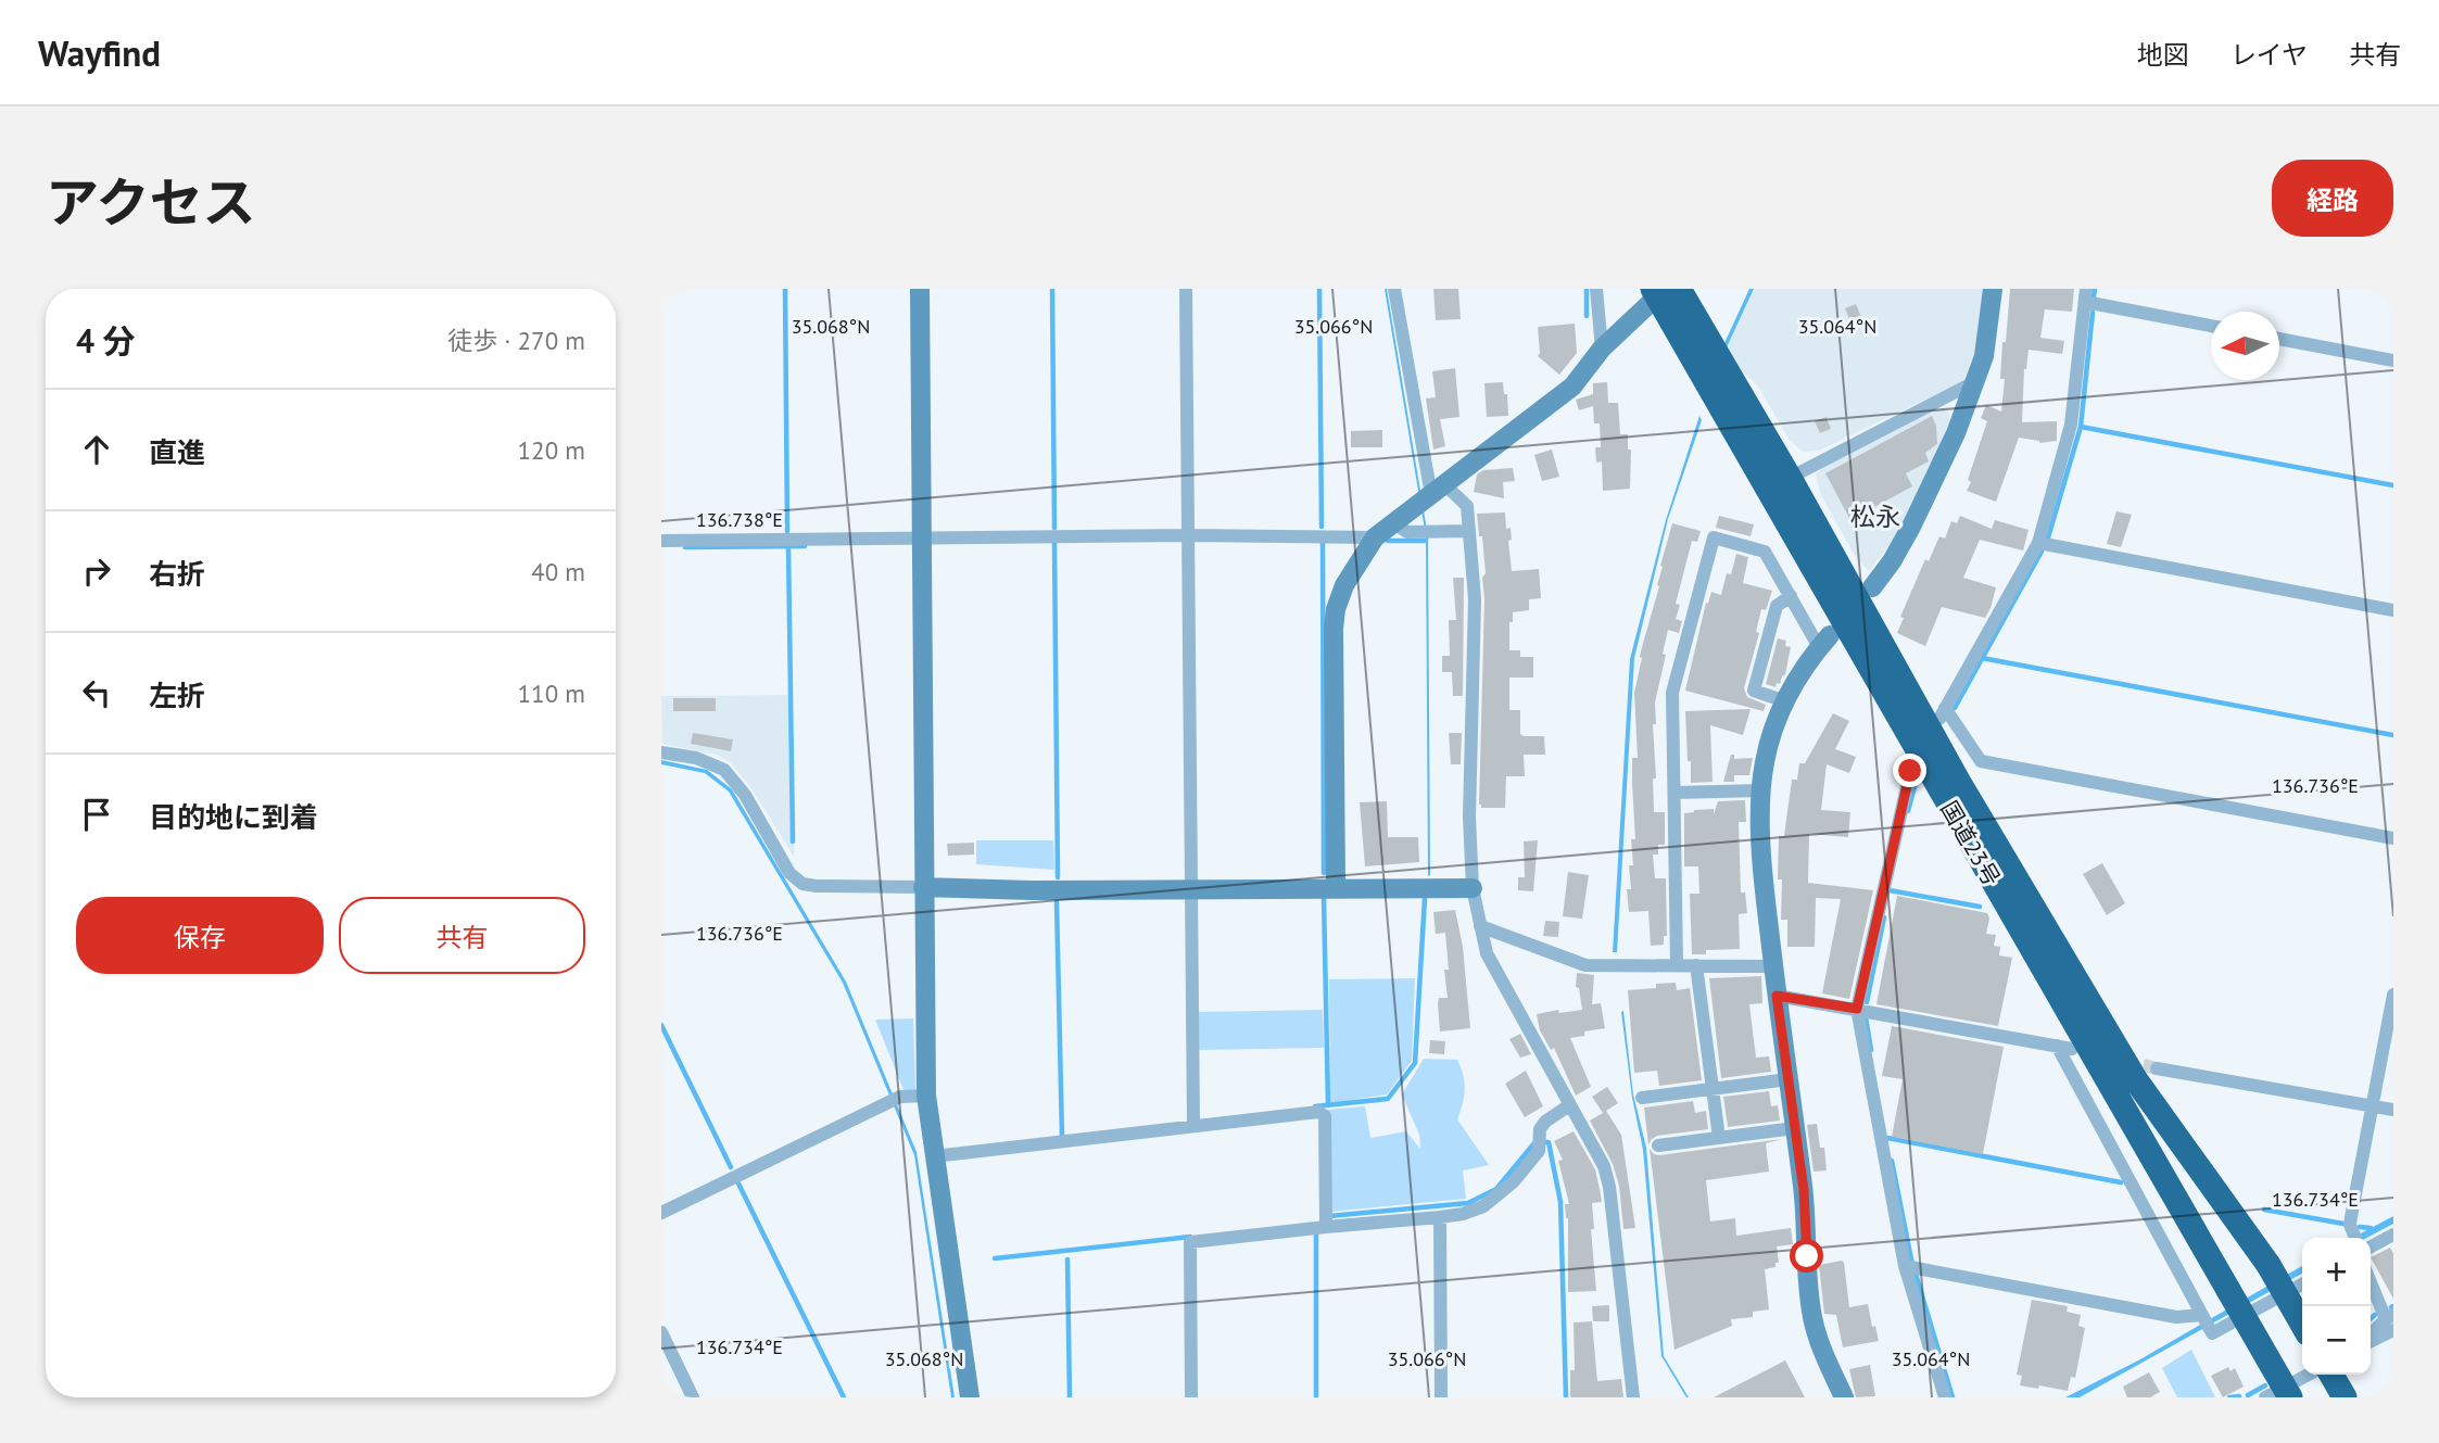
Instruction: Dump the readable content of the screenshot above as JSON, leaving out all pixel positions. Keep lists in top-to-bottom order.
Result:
{
  "streets": {
    "highway": ["国道23号"]
  },
  "districts": ["松永"],
  "north": "left",
  "page": {
    "header": "Wayfind",
    "nav": ["地図", "レイヤ", "共有"],
    "title": "アクセス",
    "buttons": [
      "経路",
      ["保存", "共有"]
    ],
    "heading": ["4 分", "徒歩 · 270 m"],
    "list": [
      ["直進", "120 m"],
      ["右折", "40 m"],
      ["左折", "110 m"],
      "目的地に到着"
    ],
    "map_buttons": ["+", "−"]
  },
  "coordinates": [
    "35.068°N",
    "35.066°N",
    "35.064°N",
    "136.738°E",
    "136.736°E",
    "136.734°E"
  ]
}
